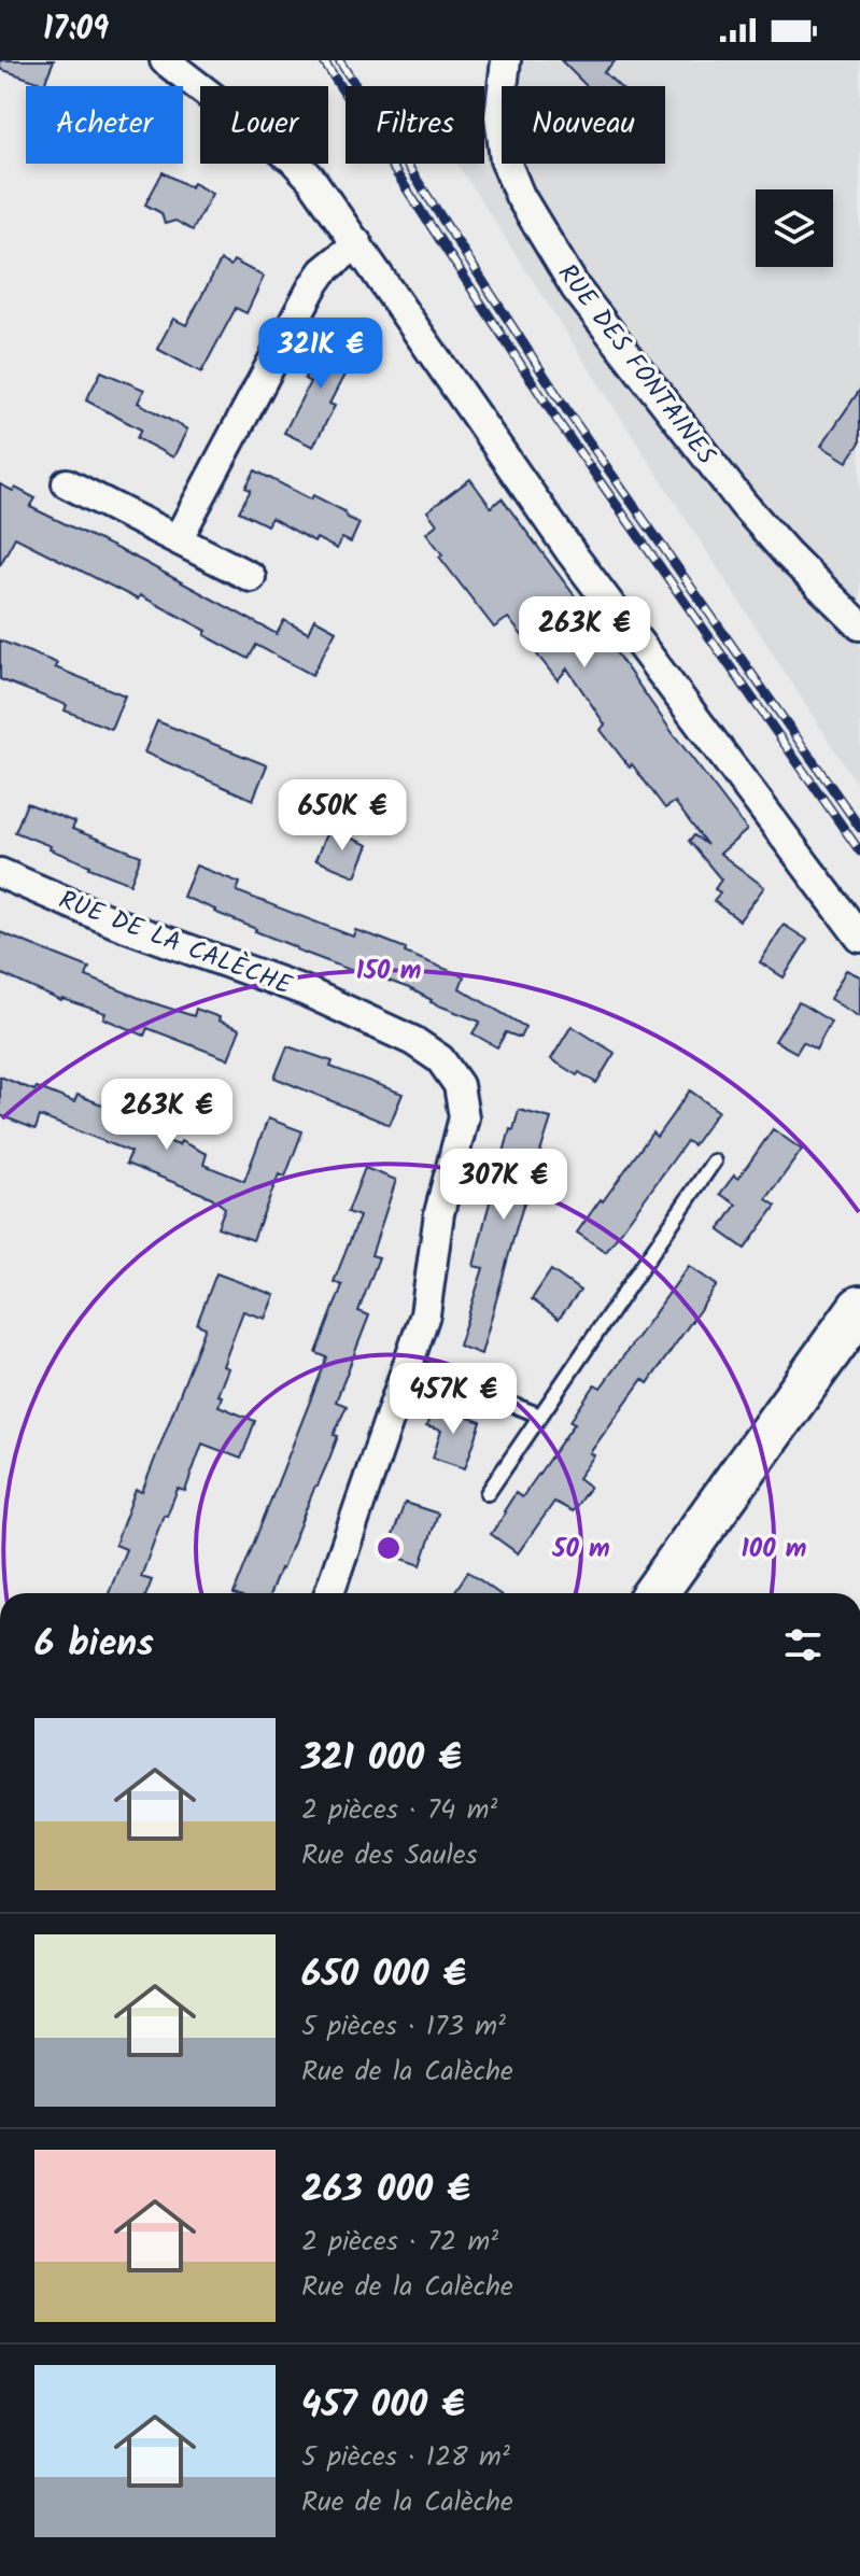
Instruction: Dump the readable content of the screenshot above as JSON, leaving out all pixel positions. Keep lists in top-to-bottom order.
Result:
{
  "streets": {
    "street": ["RUE DES FONTAINES", "RUE DE LA CALÈCHE"]
  },
  "page": {
    "status": "17:09",
    "chip": [
      "Acheter",
      "Louer",
      "Filtres",
      "Nouveau"
    ],
    "price": [
      "321K €",
      "263K €",
      "650K €",
      "263K €",
      "307K €",
      "457K €"
    ],
    "heading": "6 biens",
    "list": [
      {
        "name": "321 000 €",
        "note": "2 pièces · 74 m² · Rue des Saules"
      },
      {
        "name": "650 000 €",
        "note": "5 pièces · 173 m² · Rue de la Calèche"
      },
      {
        "name": "263 000 €",
        "note": "2 pièces · 72 m² · Rue de la Calèche"
      },
      {
        "name": "457 000 €",
        "note": "5 pièces · 128 m² · Rue de la Calèche"
      }
    ]
  },
  "rings": ["150 m", "50 m", "100 m"]
}
